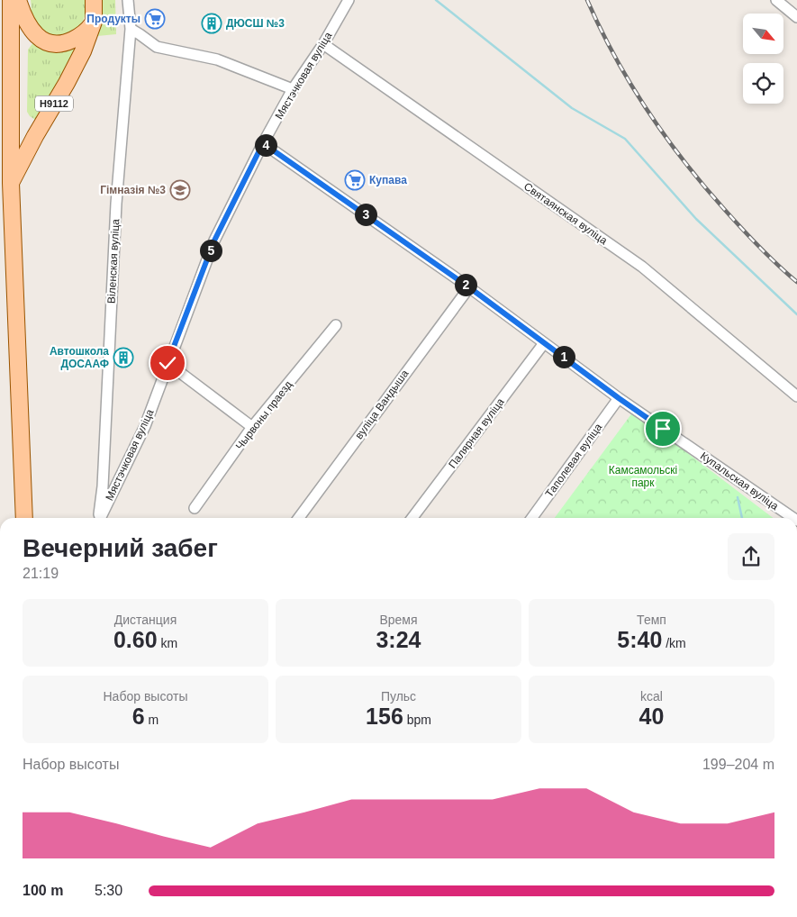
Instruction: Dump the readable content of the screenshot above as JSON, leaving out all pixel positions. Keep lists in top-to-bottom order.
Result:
{
  "streets": {
    "main road": ["Н9112"],
    "street": [
      "Мястэчковая вуліца",
      "Святаянская вуліца",
      "Віленская вуліца",
      "вуліца Вандыша",
      "Чырвоны праезд",
      "Палярная вуліца",
      "Таполевая вуліца",
      "Купальская вуліца"
    ]
  },
  "crossings": [
    ["Мястэчковая вуліца", "Святаянская вуліца"],
    ["Мястэчковая вуліца", "Купальская вуліца"],
    ["вуліца Вандыша", "Купальская вуліца"],
    ["Палярная вуліца", "Купальская вуліца"],
    ["Таполевая вуліца", "Купальская вуліца"]
  ],
  "parks": ["Камсамольскі парк"],
  "places": {
    "supermarket": ["Продукты", "Купава"],
    "building": ["ДЮСШ №3", "Автошкола ДОСААФ"],
    "school or university": ["Гімназія №3"]
  },
  "north": "bottom right",
  "page": {
    "pins": [
      "4",
      "3",
      "5",
      "2",
      "1"
    ],
    "heading": ["Вечерний забег", "21:19"],
    "stats": [
      ["Дистанция", "0.60 km"],
      ["Время", "3:24"],
      ["Темп", "5:40 /km"],
      ["Набор высоты", "6 m"],
      ["Пульс", "156 bpm"],
      ["kcal", "40"]
    ],
    "chart": ["Набор высоты", "199–204 m"],
    "list": [
      {
        "name": "100 m",
        "note": "5:30"
      }
    ]
  }
}
